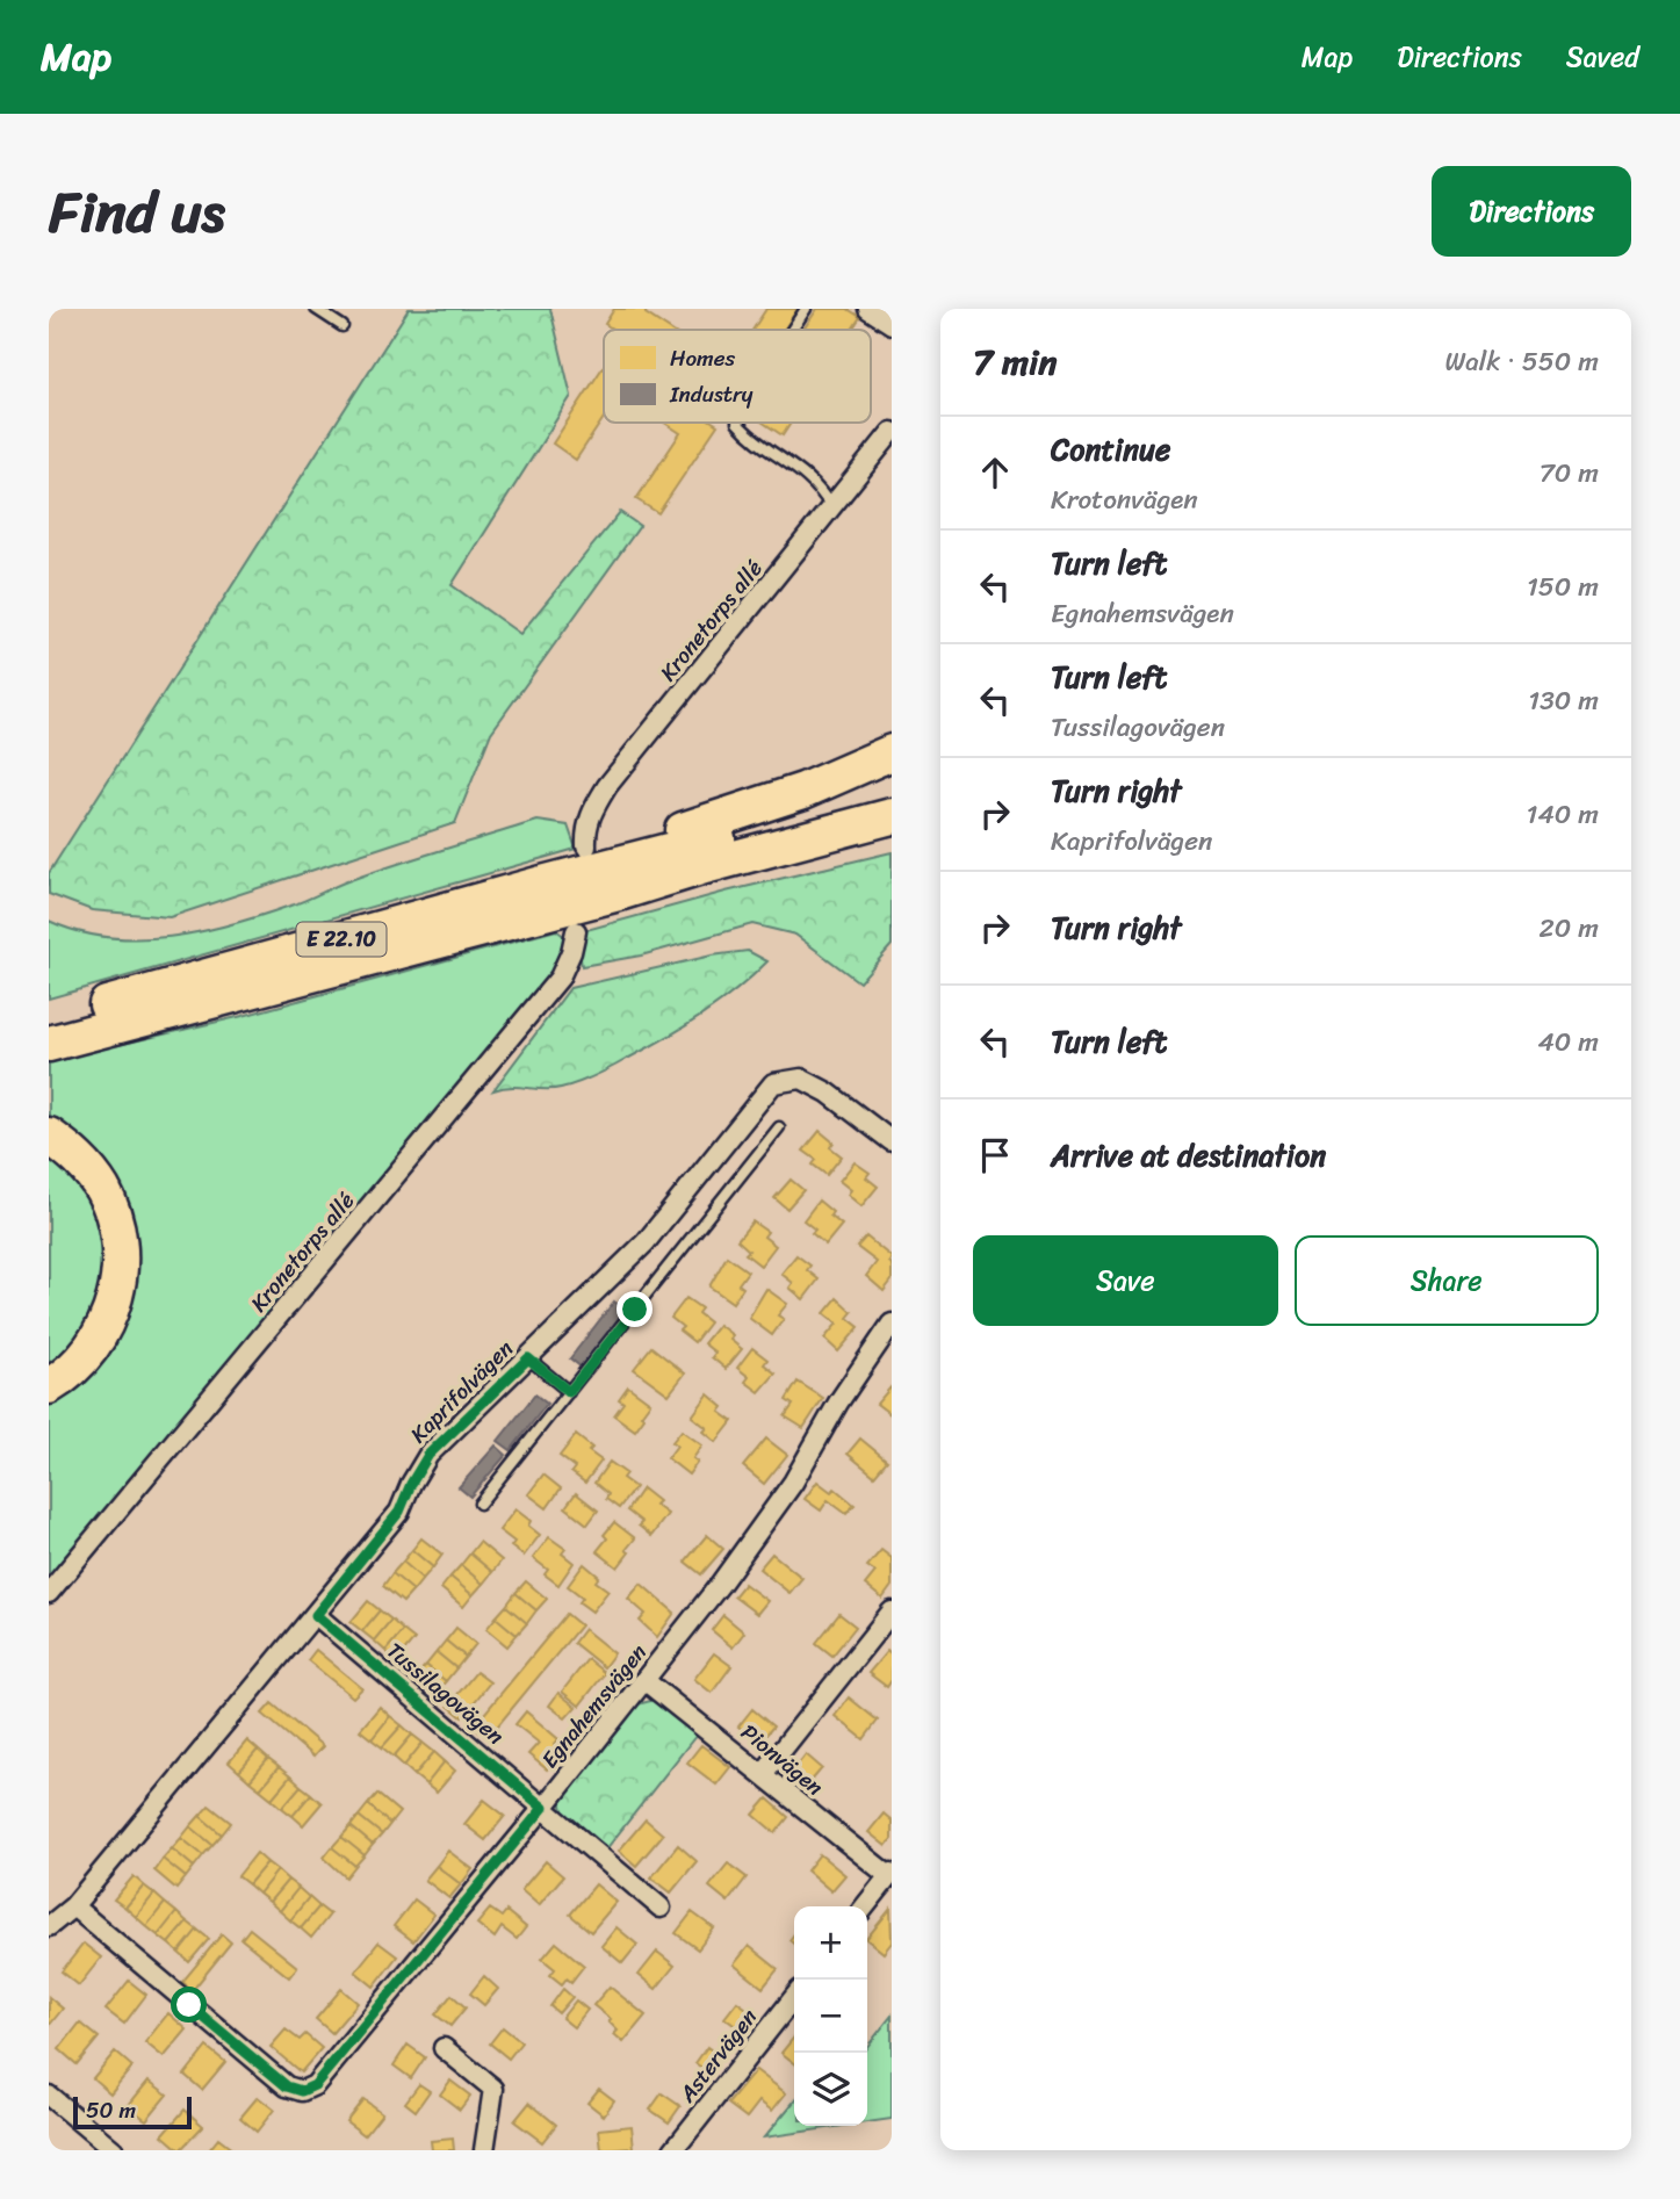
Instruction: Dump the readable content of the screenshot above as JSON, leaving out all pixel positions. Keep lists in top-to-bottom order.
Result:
{
  "streets": {
    "highway": ["E 22.10"],
    "street": [
      "Kronetorps allé",
      "Kaprifolvägen",
      "Tussilagovägen",
      "Egnahemsvägen",
      "Pionvägen",
      "Astervägen"
    ]
  },
  "crossings": [
    ["Kaprifolvägen", "Tussilagovägen"],
    ["Kaprifolvägen", "Egnahemsvägen"],
    ["Tussilagovägen", "Egnahemsvägen"],
    ["Egnahemsvägen", "Pionvägen"]
  ],
  "legend": ["Homes", "Industry"],
  "scale_bar": "50 m",
  "page": {
    "header": "Map",
    "nav": ["Map", "Directions", "Saved"],
    "title": "Find us",
    "buttons": [
      "Directions",
      ["Save", "Share"]
    ],
    "heading": ["7 min", "Walk · 550 m"],
    "list": [
      ["Continue", "Krotonvägen", "70 m"],
      ["Turn left", "Egnahemsvägen", "150 m"],
      ["Turn left", "Tussilagovägen", "130 m"],
      ["Turn right", "Kaprifolvägen", "140 m"],
      ["Turn right", "20 m"],
      ["Turn left", "40 m"],
      "Arrive at destination"
    ],
    "map_buttons": ["+", "−"],
    "scale": "50 m"
  }
}
